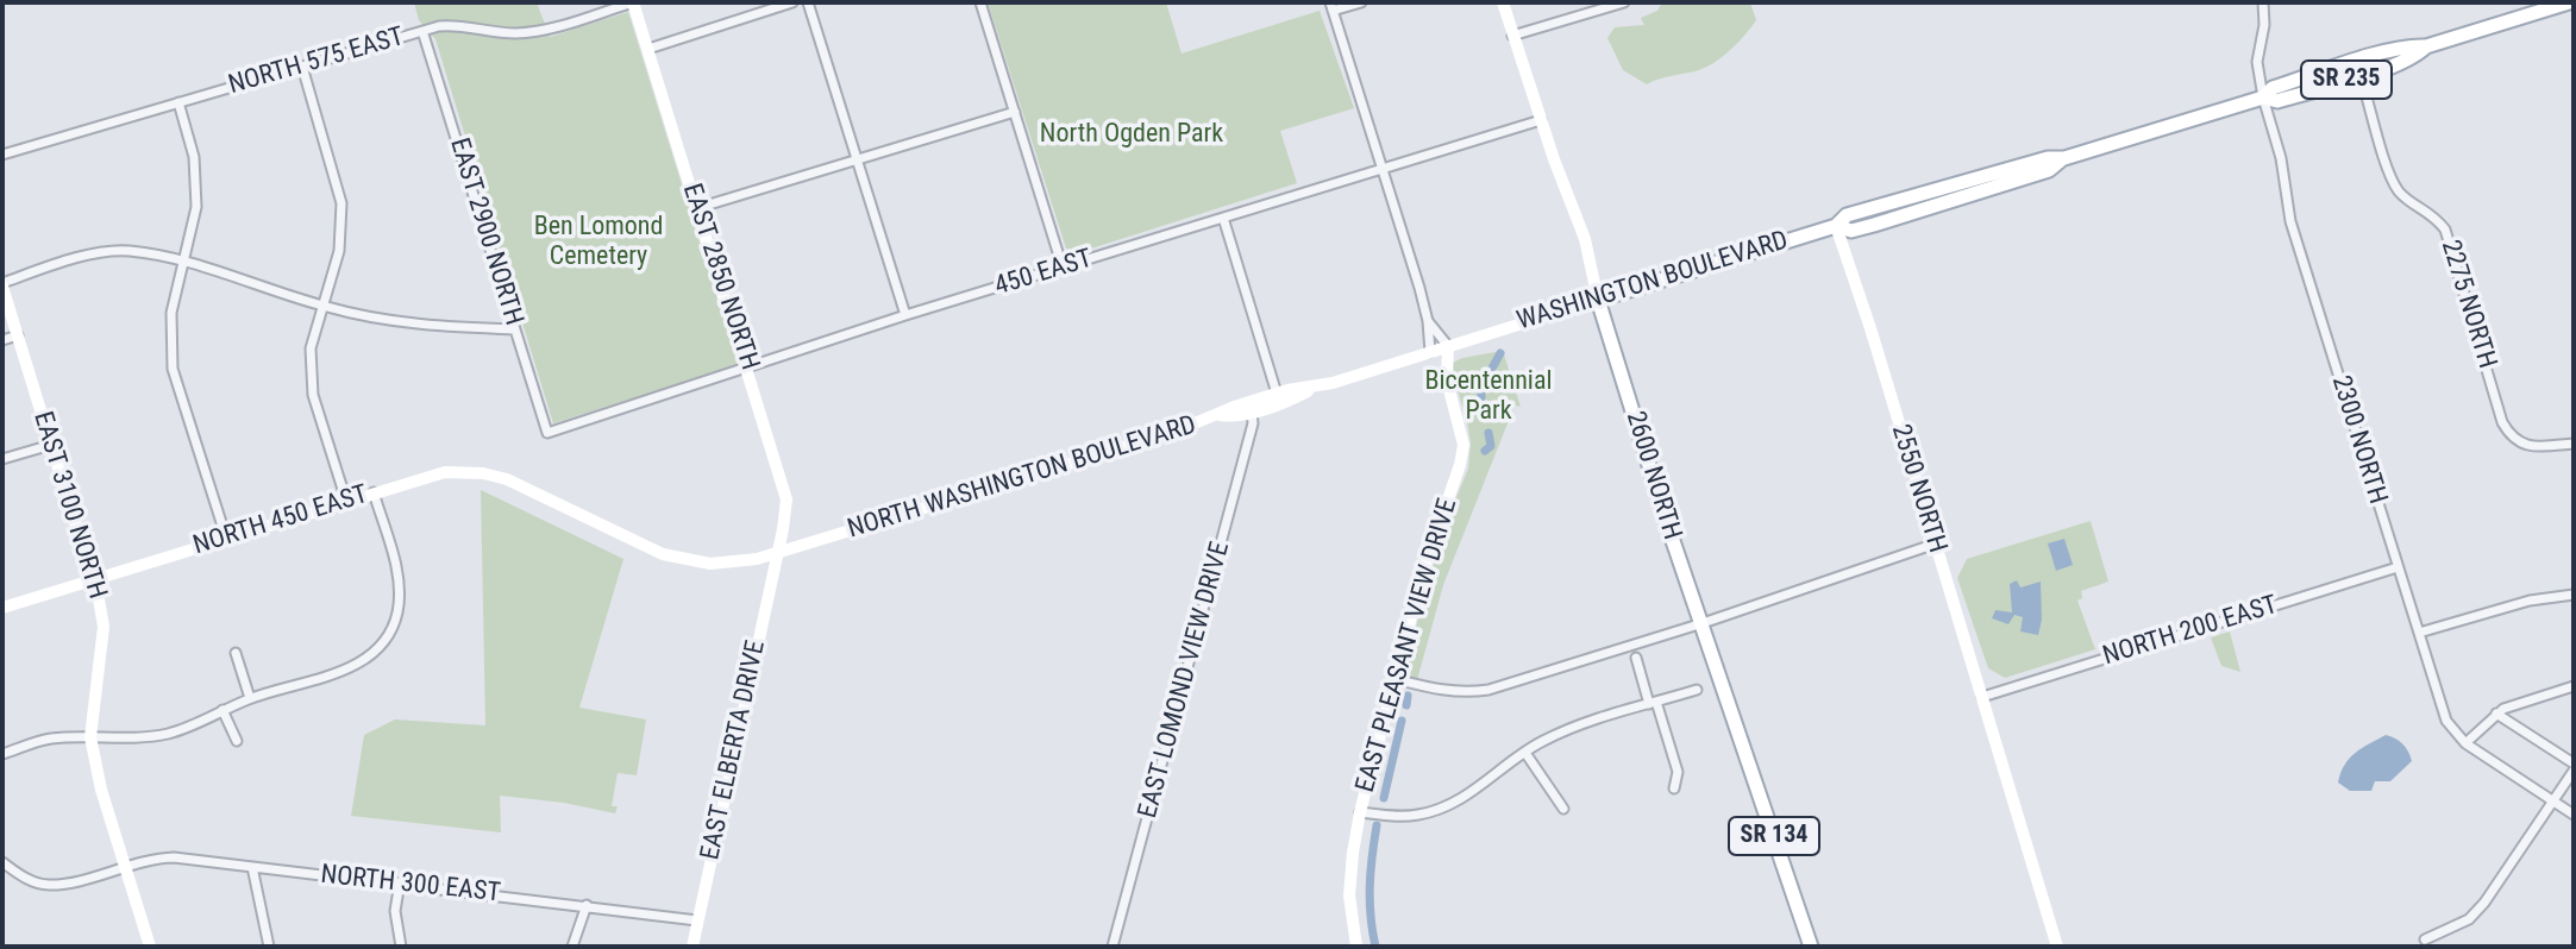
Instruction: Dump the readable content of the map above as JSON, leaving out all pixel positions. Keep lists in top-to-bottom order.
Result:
{
  "streets": {
    "main road": [
      "SR 235",
      "EAST 2850 NORTH",
      "WASHINGTON BOULEVARD",
      "2600 NORTH",
      "NORTH WASHINGTON BOULEVARD",
      "2550 NORTH",
      "EAST 3100 NORTH",
      "NORTH 450 EAST",
      "EAST PLEASANT VIEW DRIVE",
      "EAST ELBERTA DRIVE",
      "SR 134"
    ],
    "street": [
      "NORTH 575 EAST",
      "EAST 2900 NORTH",
      "450 EAST",
      "2275 NORTH",
      "2300 NORTH",
      "NORTH 200 EAST",
      "EAST LOMOND VIEW DRIVE",
      "NORTH 300 EAST"
    ]
  },
  "crossings": [
    ["NORTH 575 EAST", "EAST 2900 NORTH"],
    ["NORTH 575 EAST", "EAST 2850 NORTH"],
    ["SR 235", "WASHINGTON BOULEVARD"],
    ["SR 235", "2275 NORTH"],
    ["SR 235", "2300 NORTH"],
    ["SR 235", "2550 NORTH"],
    ["EAST 2900 NORTH", "450 EAST"],
    ["450 EAST", "EAST 2850 NORTH"],
    ["450 EAST", "2600 NORTH"],
    ["EAST 2850 NORTH", "NORTH WASHINGTON BOULEVARD"],
    ["EAST 2850 NORTH", "NORTH 450 EAST"],
    ["EAST 2850 NORTH", "EAST ELBERTA DRIVE"],
    ["WASHINGTON BOULEVARD", "2600 NORTH"],
    ["WASHINGTON BOULEVARD", "NORTH WASHINGTON BOULEVARD"],
    ["WASHINGTON BOULEVARD", "2550 NORTH"],
    ["WASHINGTON BOULEVARD", "EAST PLEASANT VIEW DRIVE"],
    ["2300 NORTH", "NORTH 200 EAST"],
    ["NORTH WASHINGTON BOULEVARD", "NORTH 450 EAST"],
    ["NORTH WASHINGTON BOULEVARD", "EAST LOMOND VIEW DRIVE"],
    ["NORTH WASHINGTON BOULEVARD", "EAST ELBERTA DRIVE"],
    ["2550 NORTH", "NORTH 200 EAST"],
    ["EAST 3100 NORTH", "NORTH 450 EAST"],
    ["EAST 3100 NORTH", "NORTH 300 EAST"],
    ["NORTH 450 EAST", "EAST ELBERTA DRIVE"],
    ["EAST ELBERTA DRIVE", "NORTH 300 EAST"]
  ],
  "parks": ["North Ogden Park", "Ben Lomond Cemetery", "Bicentennial Park"]
}
